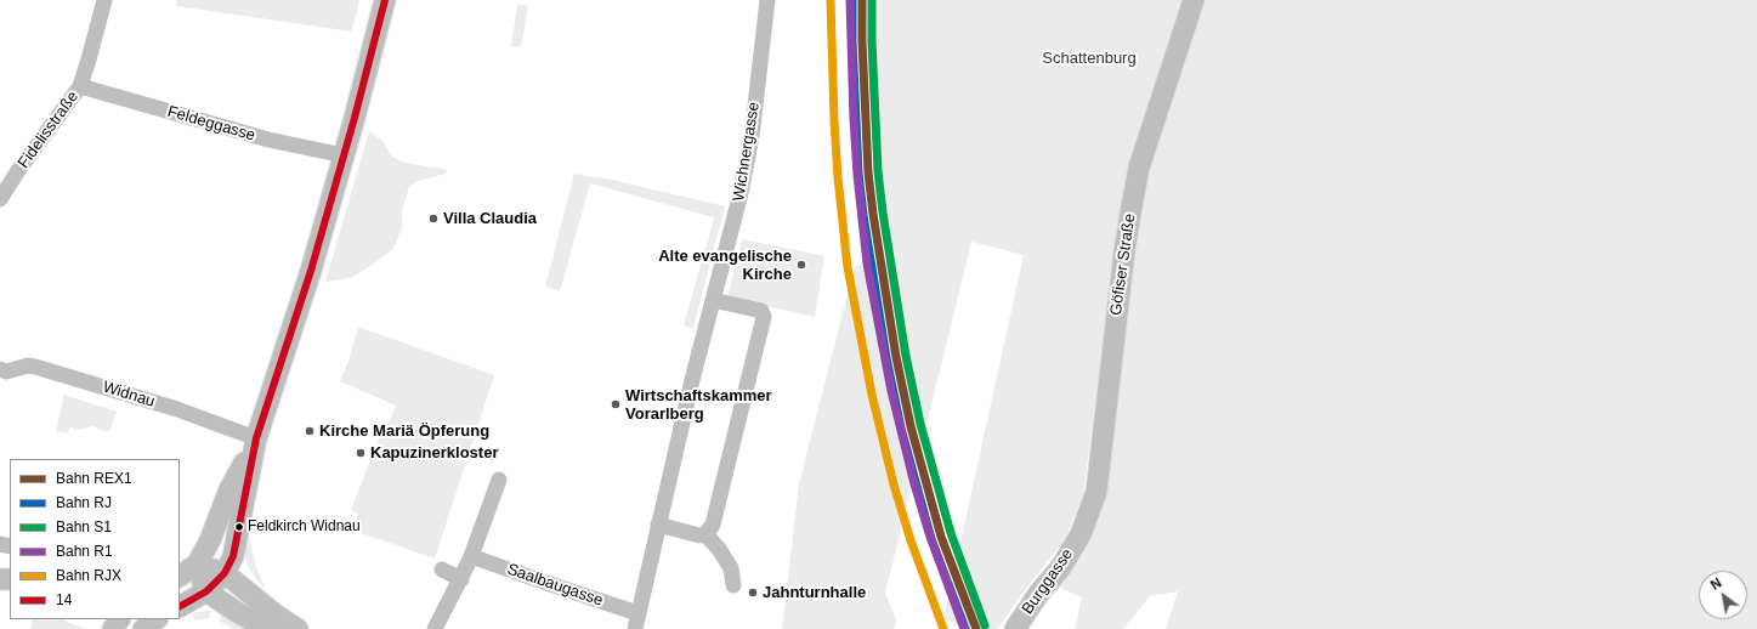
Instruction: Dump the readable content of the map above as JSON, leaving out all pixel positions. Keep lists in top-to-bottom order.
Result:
{
  "streets": {
    "main road": ["Göfiser Straße", "Burggasse"],
    "street": [
      "Feldeggasse",
      "Fidelisstraße",
      "Wichnergasse",
      "Widnau",
      "Saalbaugasse"
    ]
  },
  "crossings": [
    ["Feldeggasse", "Fidelisstraße"],
    ["Wichnergasse", "Saalbaugasse"],
    ["Göfiser Straße", "Burggasse"]
  ],
  "parks": ["Schattenburg"],
  "places": [
    "Villa Claudia",
    "Alte evangelische Kirche",
    "Wirtschaftskammer Vorarlberg",
    "Kirche Mariä Öpferung",
    "Kapuzinerkloster",
    "Feldkirch Widnau",
    "Jahnturnhalle"
  ],
  "lines": [
    "rail line REX1",
    "rail line RJ",
    "rail line S1",
    "rail line R1",
    "rail line RJX",
    "transit line 14"
  ],
  "legend": [
    "Bahn REX1",
    "Bahn RJ",
    "Bahn S1",
    "Bahn R1",
    "Bahn RJX",
    "14"
  ],
  "north": "top left"
}
